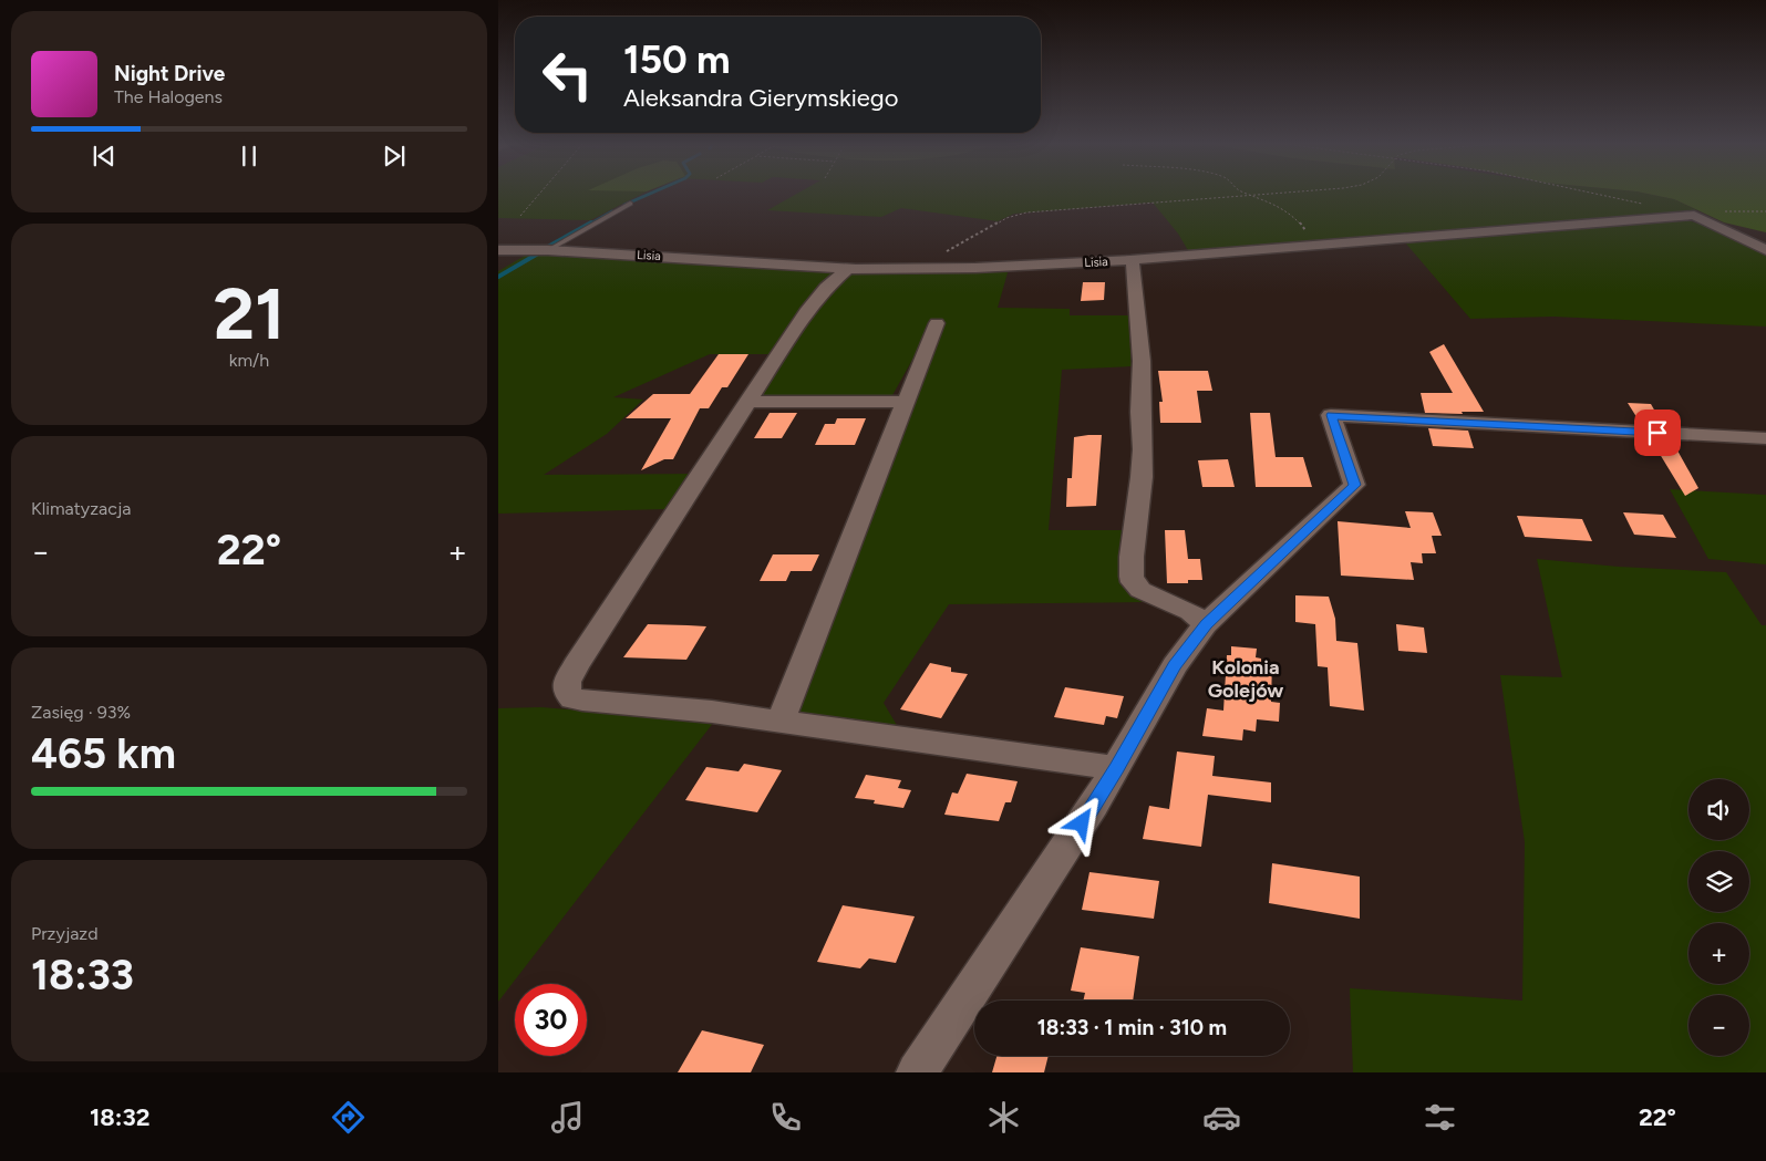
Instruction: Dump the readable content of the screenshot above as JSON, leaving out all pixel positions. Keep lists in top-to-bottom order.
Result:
{
  "streets": {
    "street": ["Lisia"]
  },
  "districts": ["Kolonia Golejów"],
  "page": {
    "turn": ["150 m", "Aleksandra Gierymskiego"],
    "song": ["Night Drive", "The Halogens"],
    "tile": [
      ["21", "km/h"],
      "Klimatyzacja",
      ["Zasięg · 93%", "465 km"],
      ["Przyjazd", "18:33"]
    ],
    "heat": ["−", "22°", "+"],
    "map_buttons": ["+", "−"],
    "limit": "30",
    "trip": "18:33 · 1 min · 310 m",
    "tabs": ["18:32", "22°"]
  }
}
